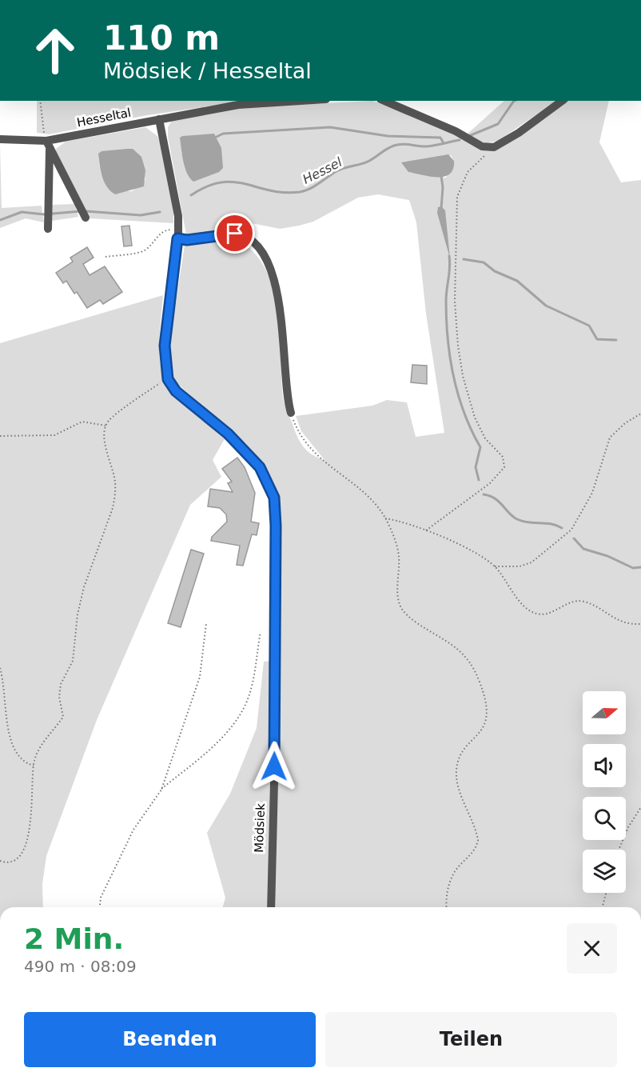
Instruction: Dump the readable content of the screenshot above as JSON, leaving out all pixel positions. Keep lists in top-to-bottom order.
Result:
{
  "streets": {
    "street": ["Hesseltal", "Mödsiek"]
  },
  "water": ["Hessel"],
  "north": "right",
  "page": {
    "turn": ["110 m", "Mödsiek / Hesseltal"],
    "heading": ["2 Min.", "490 m · 08:09"],
    "buttons": ["Beenden", "Teilen"]
  }
}
